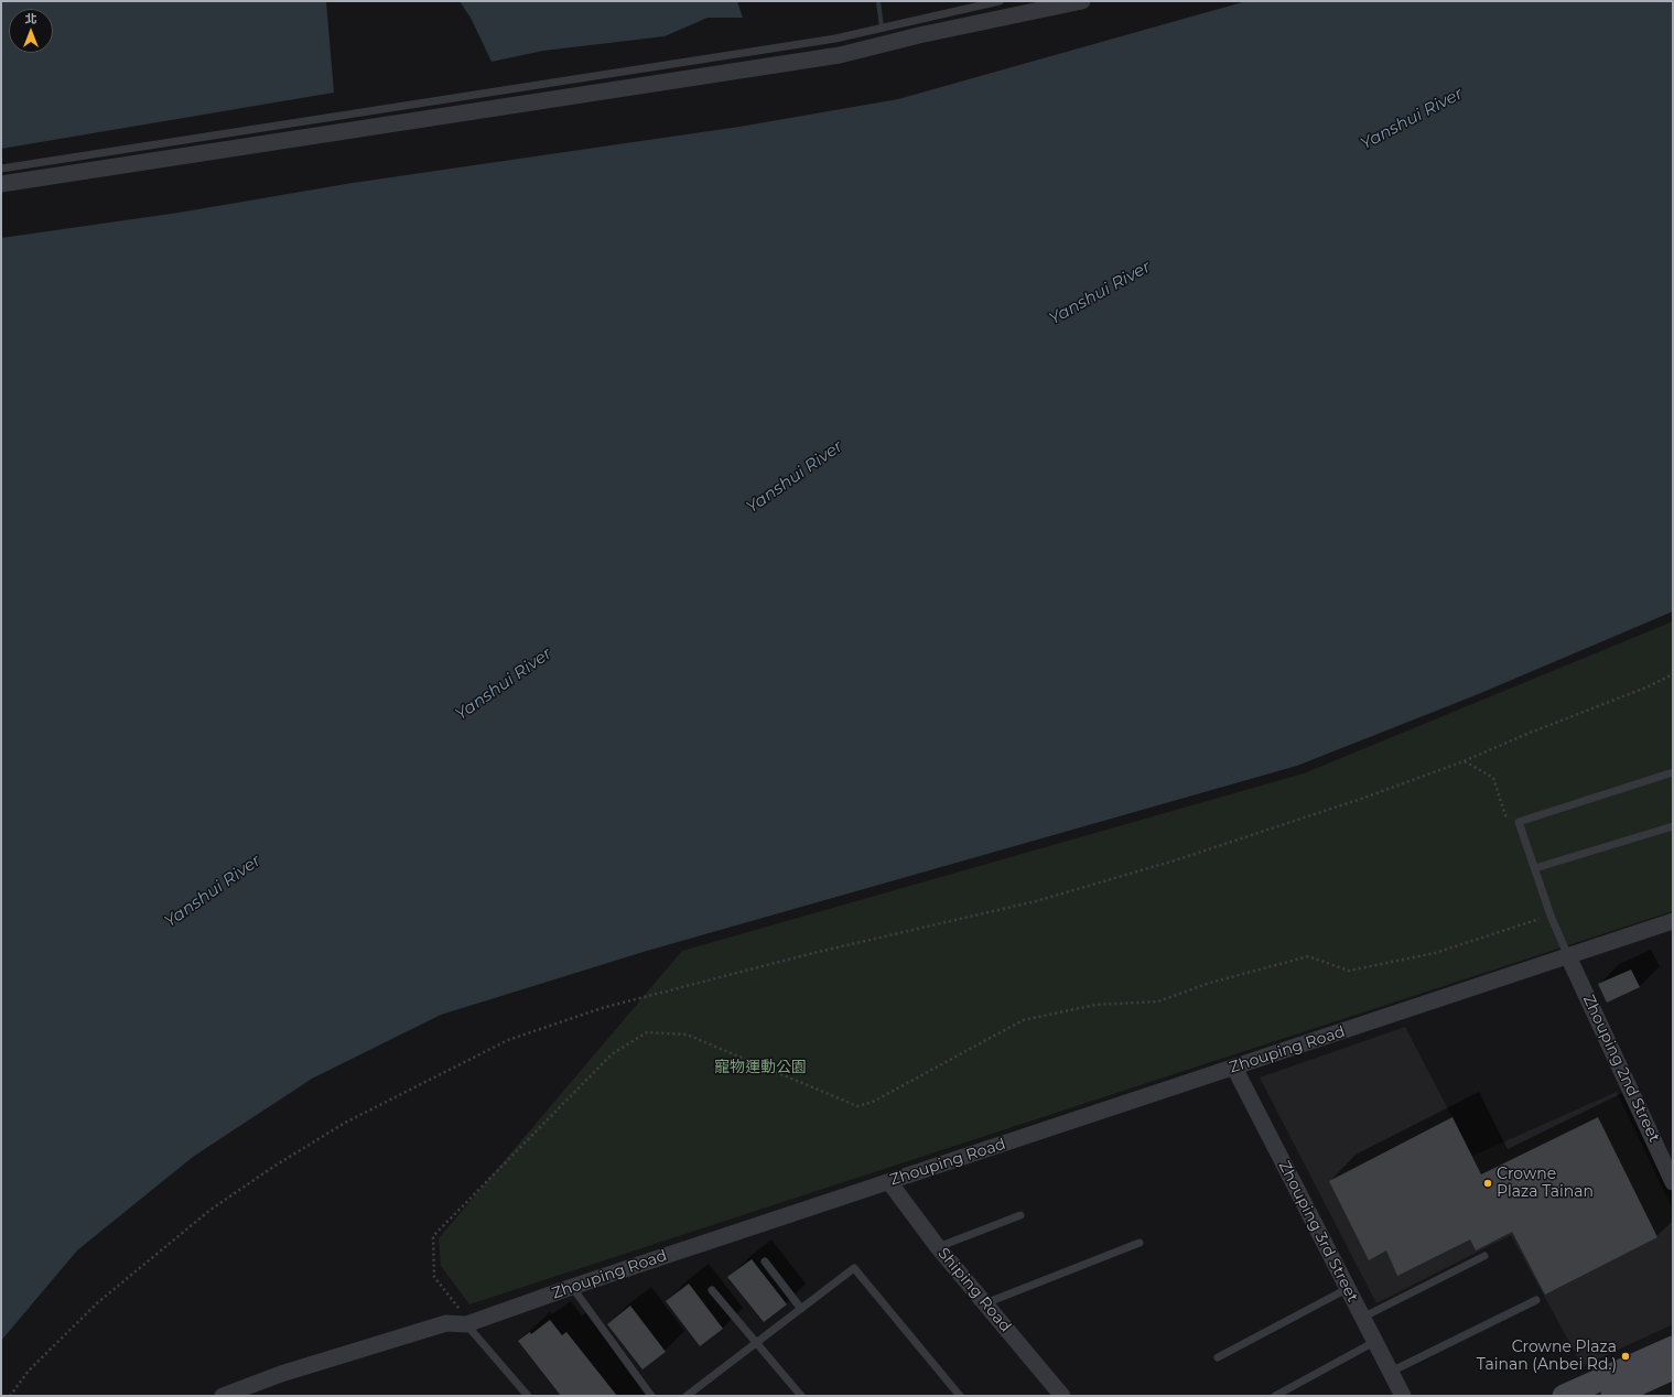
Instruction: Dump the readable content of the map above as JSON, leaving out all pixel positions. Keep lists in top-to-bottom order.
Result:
{
  "streets": {
    "street": [
      "Zhouping Road",
      "Zhouping 2nd Street",
      "Zhouping 3rd Street",
      "Shiping Road"
    ]
  },
  "crossings": [
    ["Zhouping Road", "Zhouping 2nd Street"],
    ["Zhouping Road", "Zhouping 3rd Street"],
    ["Zhouping Road", "Shiping Road"]
  ],
  "water": ["Yanshui River"],
  "parks": ["寵物運動公園"],
  "places": ["Crowne Plaza Tainan", "Crowne Plaza Tainan (Anbei Rd.)"],
  "north": "top"
}
